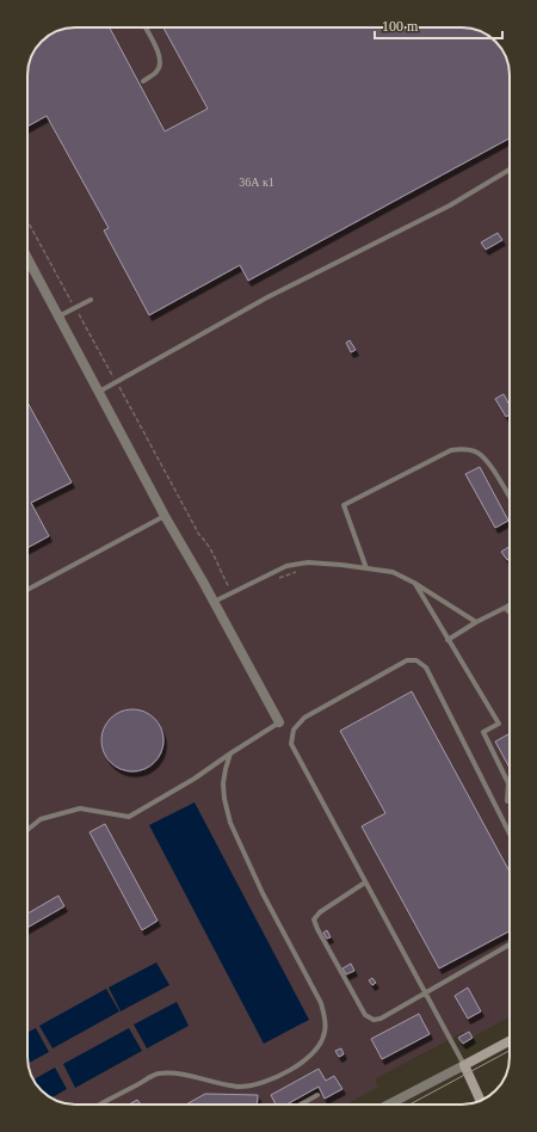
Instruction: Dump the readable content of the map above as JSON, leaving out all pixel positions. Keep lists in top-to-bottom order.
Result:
{
  "house_numbers": ["36А к1"],
  "scale_bar": "100 m"
}
